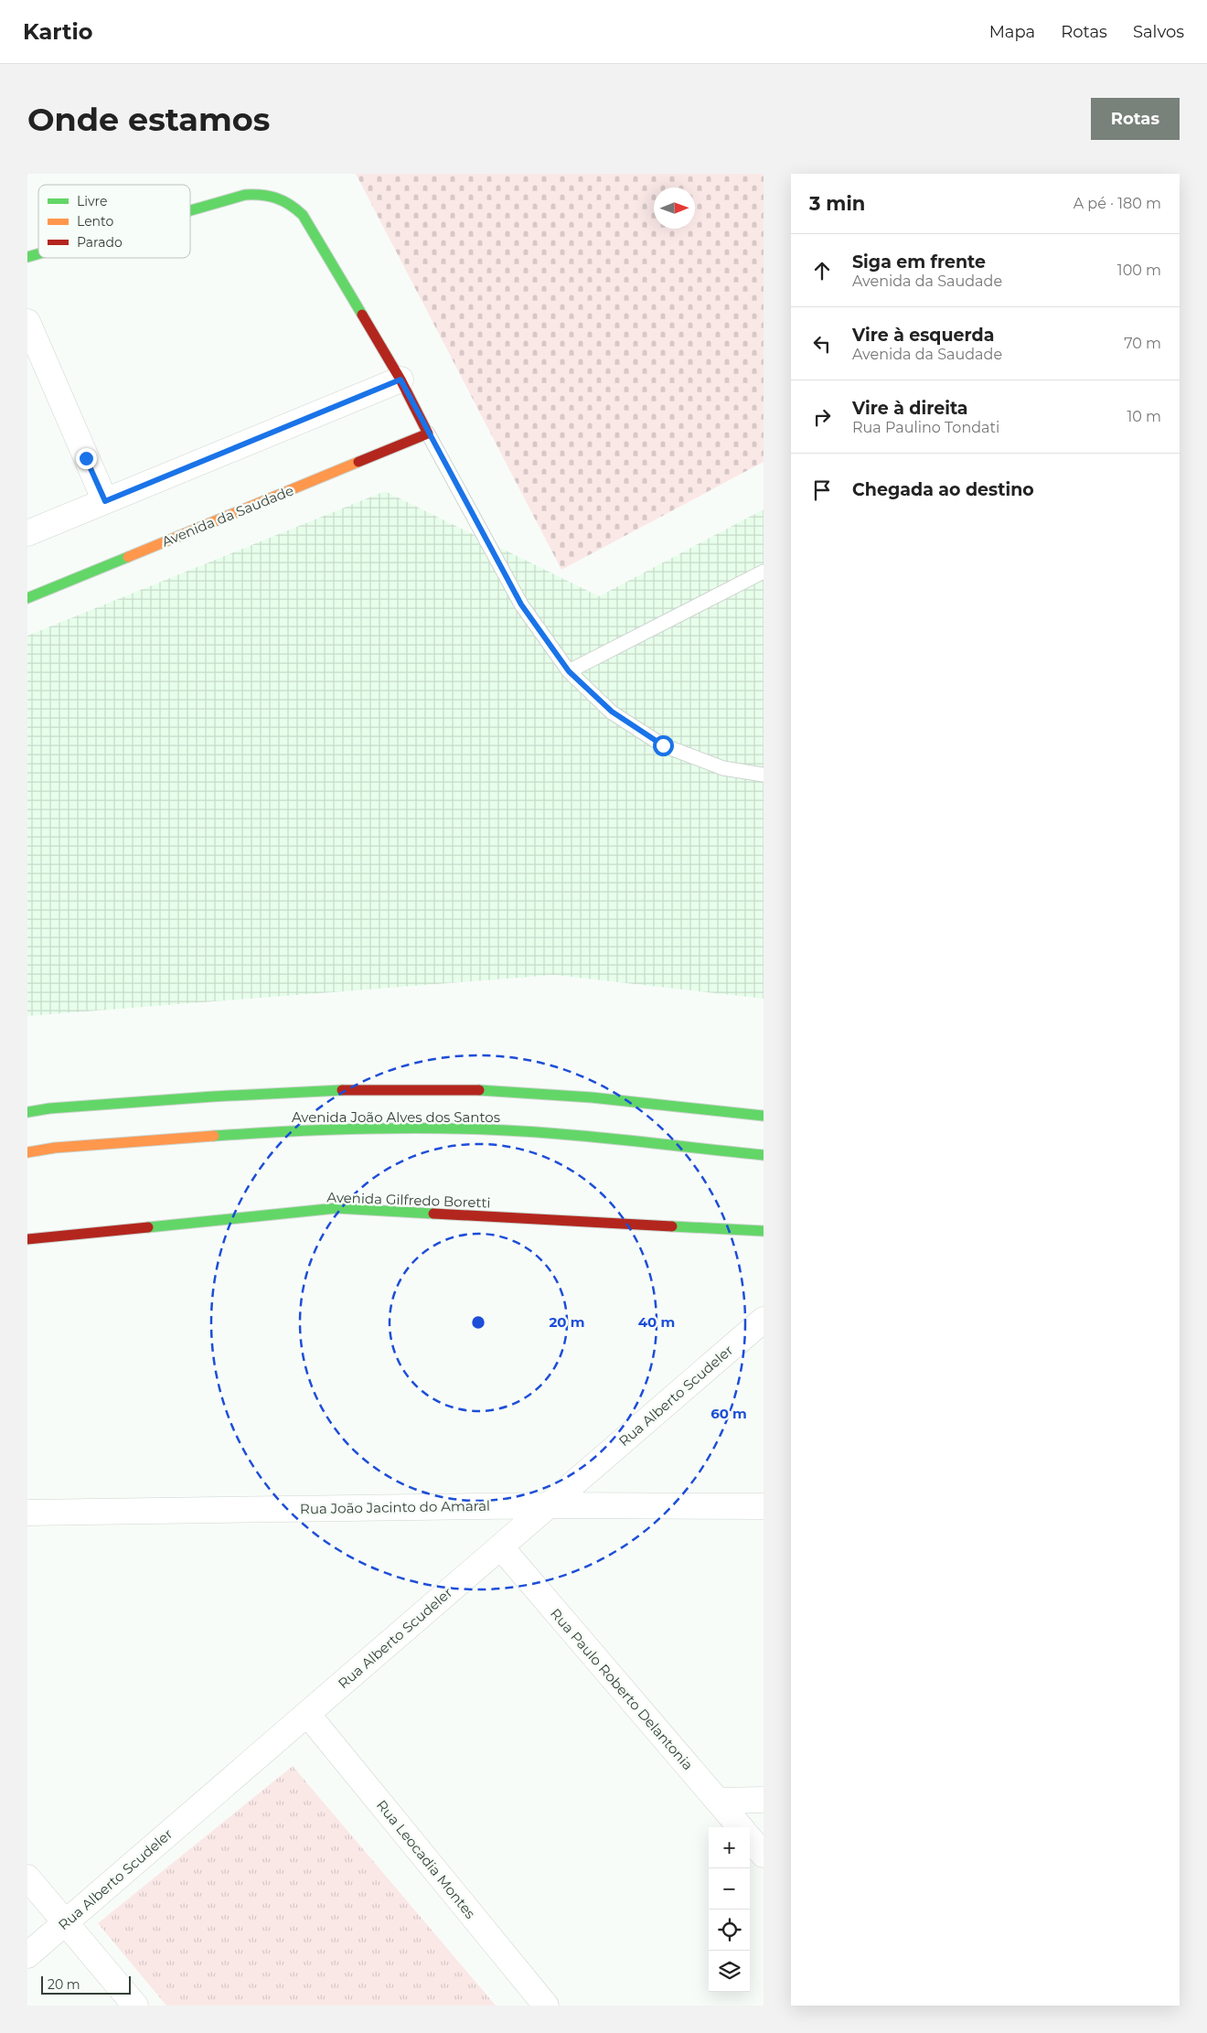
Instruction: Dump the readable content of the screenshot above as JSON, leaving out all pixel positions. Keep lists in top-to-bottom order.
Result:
{
  "streets": {
    "street": [
      "Avenida da Saudade",
      "Avenida João Alves dos Santos",
      "Avenida Gilfredo Boretti",
      "Rua Alberto Scudeler",
      "Rua João Jacinto do Amaral",
      "Rua Paulo Roberto Delantonia",
      "Rua Leocadia Montes"
    ]
  },
  "crossings": [
    ["Rua Alberto Scudeler", "Rua João Jacinto do Amaral"],
    ["Rua Alberto Scudeler", "Rua Paulo Roberto Delantonia"],
    ["Rua Alberto Scudeler", "Rua Leocadia Montes"]
  ],
  "legend": ["Livre", "Lento", "Parado"],
  "scale_bar": "20 m",
  "north": "right",
  "page": {
    "header": "Kartio",
    "nav": ["Mapa", "Rotas", "Salvos"],
    "buttons": "Rotas",
    "title": "Onde estamos",
    "heading": ["3 min", "A pé · 180 m"],
    "list": [
      ["Siga em frente", "Avenida da Saudade", "100 m"],
      ["Vire à esquerda", "Avenida da Saudade", "70 m"],
      ["Vire à direita", "Rua Paulino Tondati", "10 m"],
      "Chegada ao destino"
    ],
    "map_buttons": ["+", "−"],
    "scale": "20 m"
  },
  "rings": ["20 m", "40 m", "60 m"]
}
